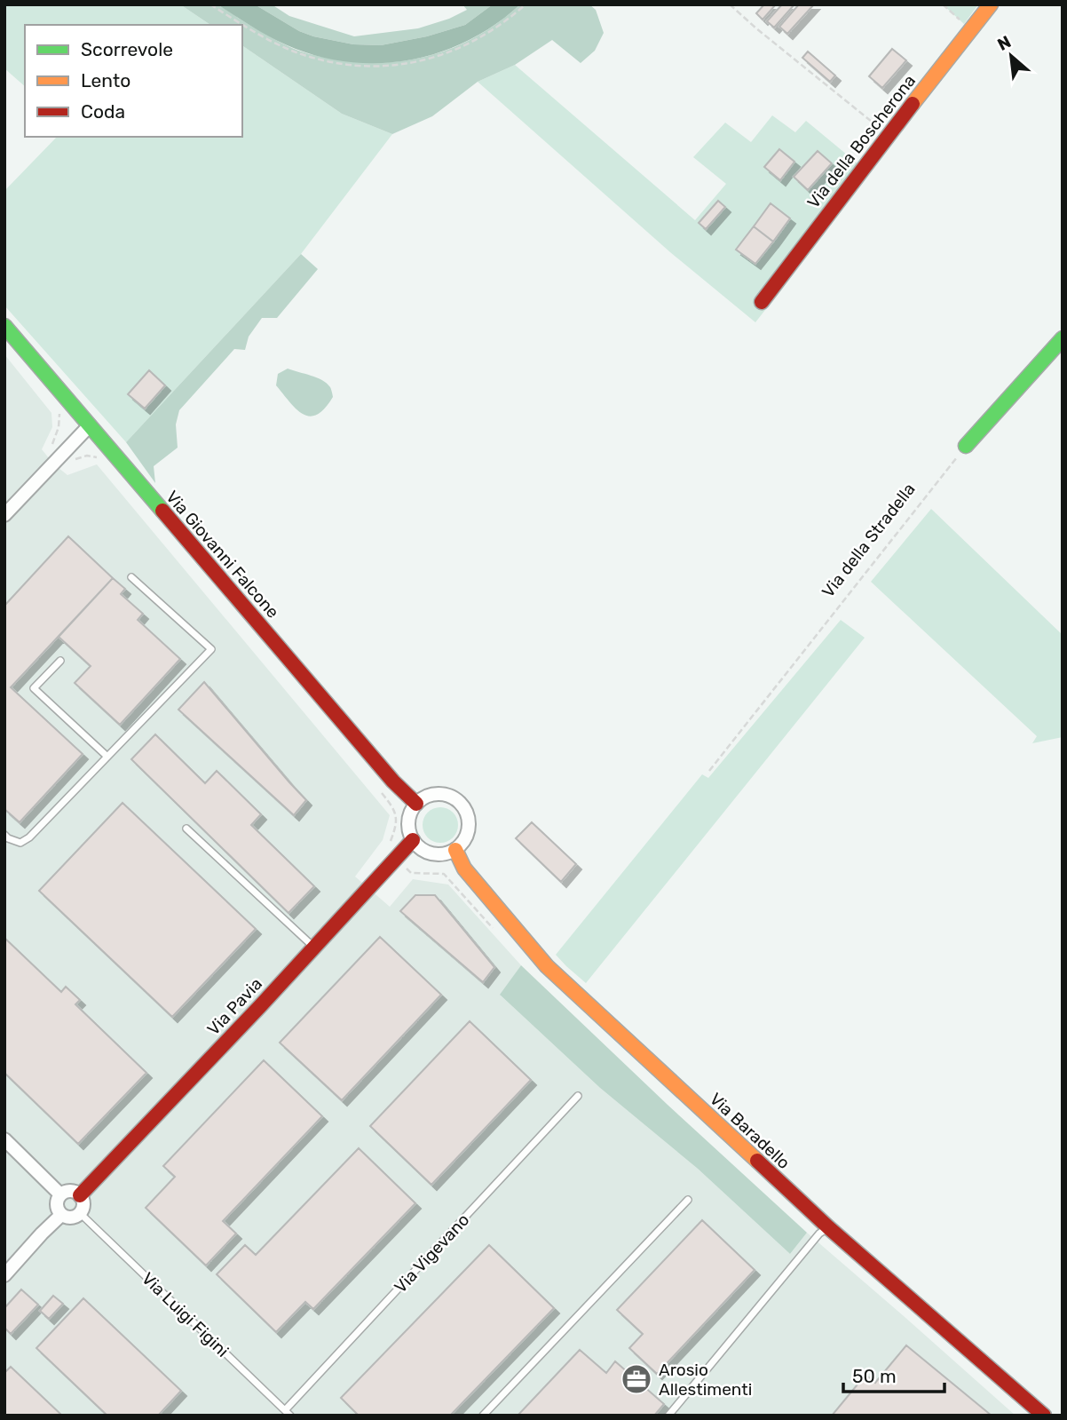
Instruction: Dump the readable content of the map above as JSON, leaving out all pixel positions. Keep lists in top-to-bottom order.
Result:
{
  "streets": {
    "street": [
      "Via della Boscherona",
      "Via Giovanni Falcone",
      "Via Pavia",
      "Via Baradello"
    ],
    "lane": ["Via Vigevano", "Via Luigi Figini"],
    "path": ["Via della Stradella"]
  },
  "crossings": [
    ["Via Giovanni Falcone", "Via Pavia"],
    ["Via Giovanni Falcone", "Via Baradello"],
    ["Via Pavia", "Via Baradello"],
    ["Via Pavia", "Via Luigi Figini"],
    ["Via Vigevano", "Via Luigi Figini"]
  ],
  "places": {
    "office": ["Arosio Allestimenti"]
  },
  "legend": ["Scorrevole", "Lento", "Coda"],
  "scale_bar": "50 m",
  "north": "top left"
}
